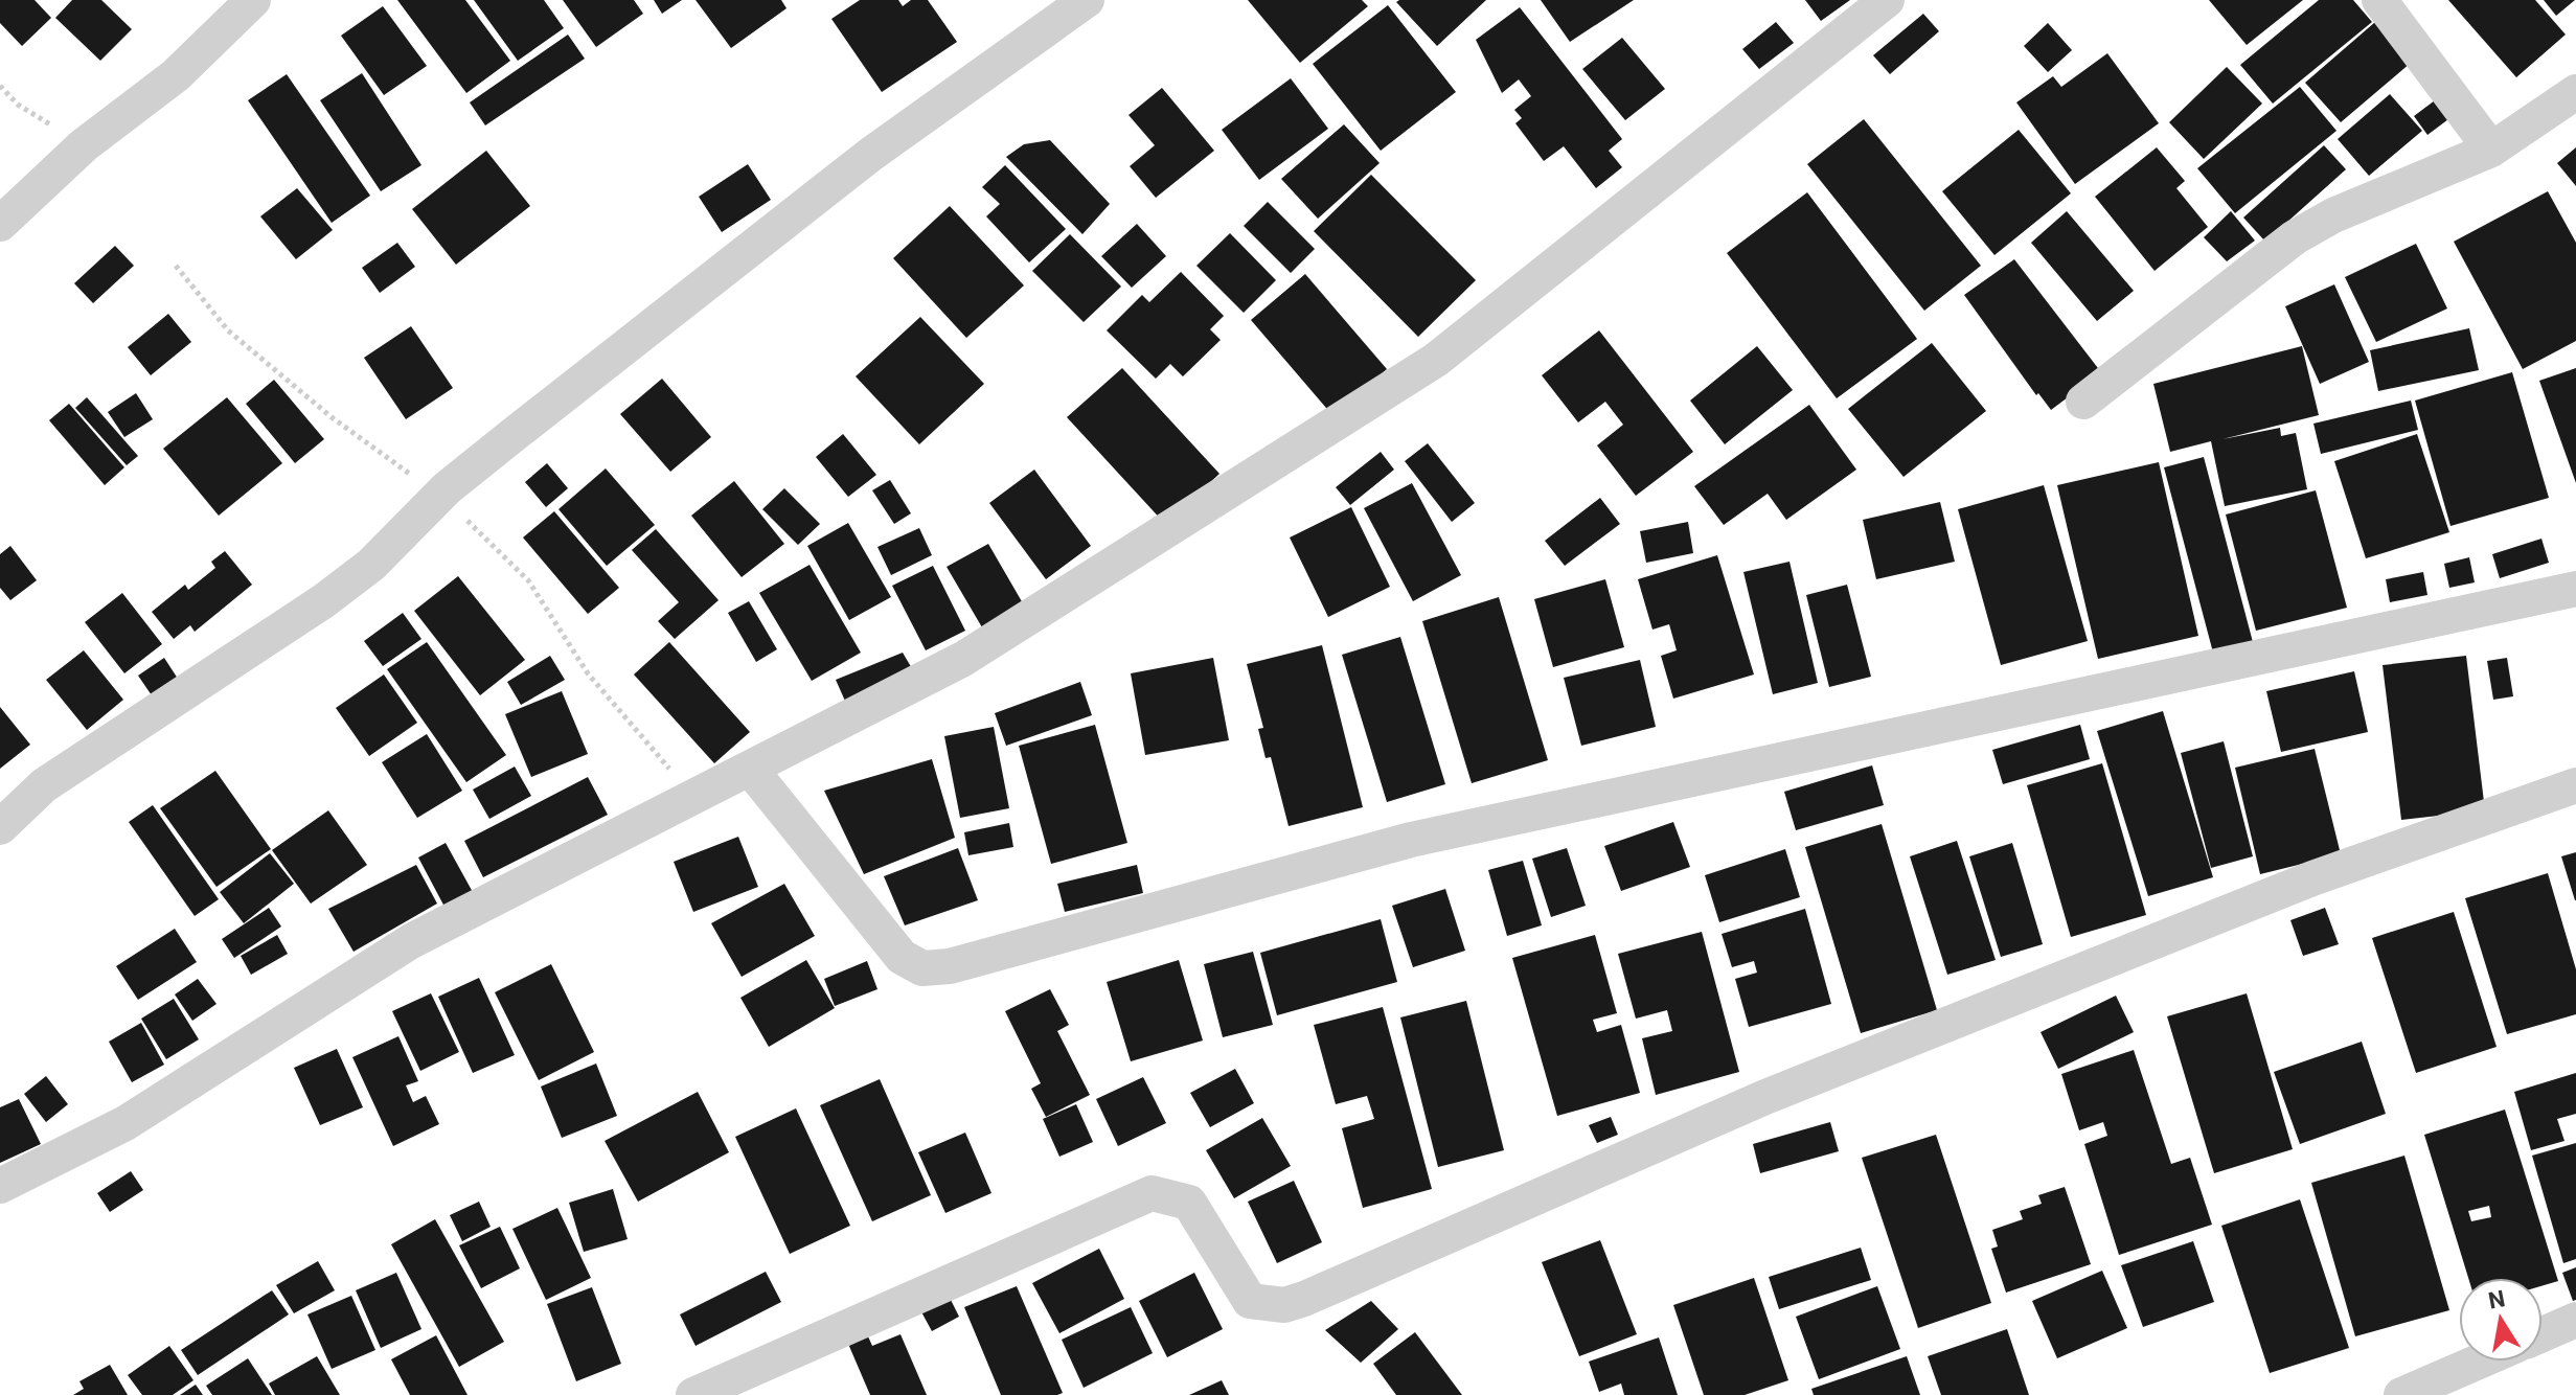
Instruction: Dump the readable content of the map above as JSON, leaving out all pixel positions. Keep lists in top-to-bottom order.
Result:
{
  "north": "top"
}
